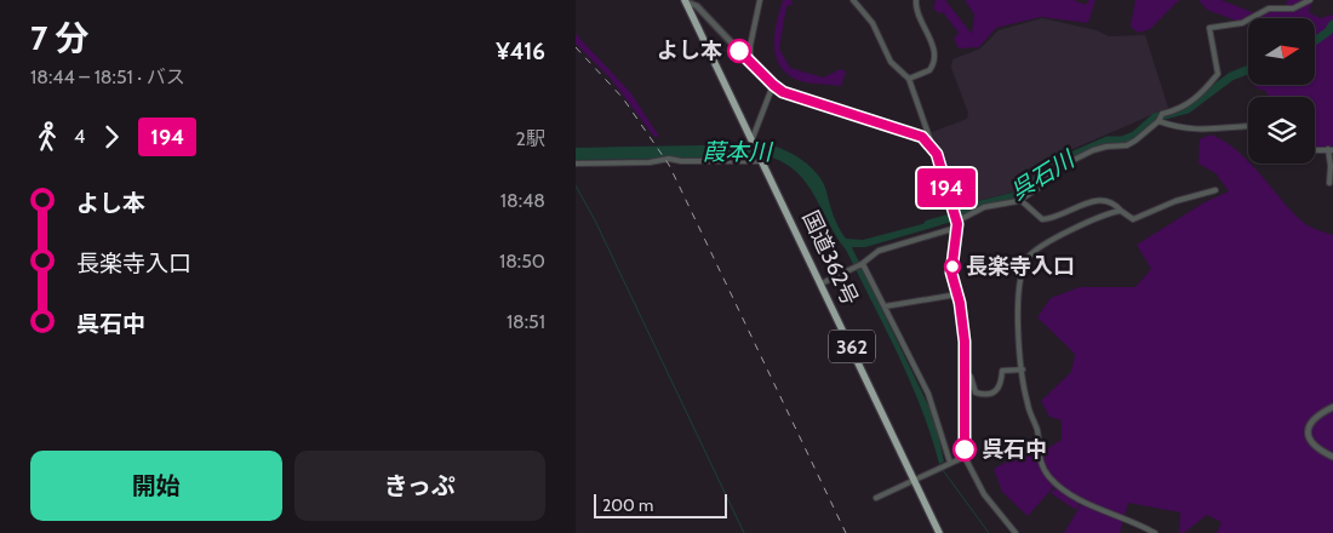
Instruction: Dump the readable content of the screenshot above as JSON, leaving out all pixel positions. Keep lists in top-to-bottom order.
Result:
{
  "streets": {
    "highway": ["国道362号", "362"]
  },
  "water": ["葭本川", "呉石川"],
  "places": ["よし本", "長楽寺入口", "呉石中"],
  "lines": ["bus line 194"],
  "scale_bar": "200 m",
  "north": "right",
  "page": {
    "heading": ["7 分", "18:44 – 18:51 · バス", "¥416"],
    "on_map": "194",
    "legs": ["4", "194", "2駅"],
    "list": [
      {
        "name": "よし本",
        "value": "18:48"
      },
      {
        "name": "長楽寺入口",
        "value": "18:50"
      },
      {
        "name": "呉石中",
        "value": "18:51"
      }
    ],
    "buttons": ["開始", "きっぷ"],
    "scale": "200 m"
  }
}
